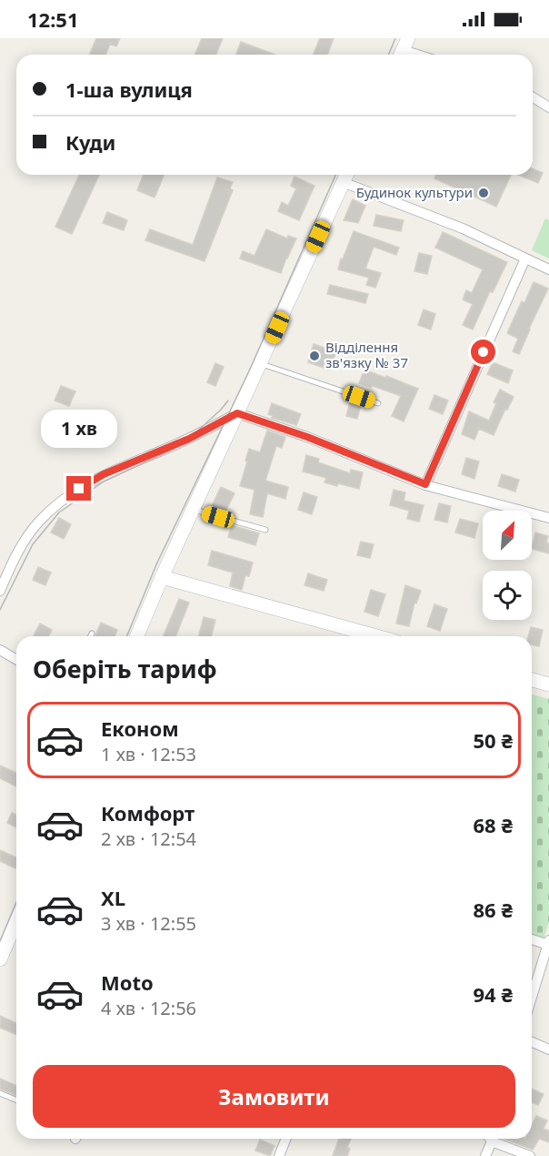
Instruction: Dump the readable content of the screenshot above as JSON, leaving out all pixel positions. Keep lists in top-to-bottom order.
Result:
{
  "places": ["Будинок культури", "Відділення зв'язку № 37"],
  "north": "top right",
  "page": {
    "status": "12:51",
    "banner": ["1-ша вулиця", "Куди"],
    "bubble": "1 хв",
    "heading": "Оберіть тариф",
    "list": [
      {
        "name": "Економ",
        "note": "1 хв · 12:53",
        "value": "50 ₴"
      },
      {
        "name": "Комфорт",
        "note": "2 хв · 12:54",
        "value": "68 ₴"
      },
      {
        "name": "XL",
        "note": "3 хв · 12:55",
        "value": "86 ₴"
      },
      {
        "name": "Moto",
        "note": "4 хв · 12:56",
        "value": "94 ₴"
      }
    ],
    "buttons": "Замовити"
  }
}
